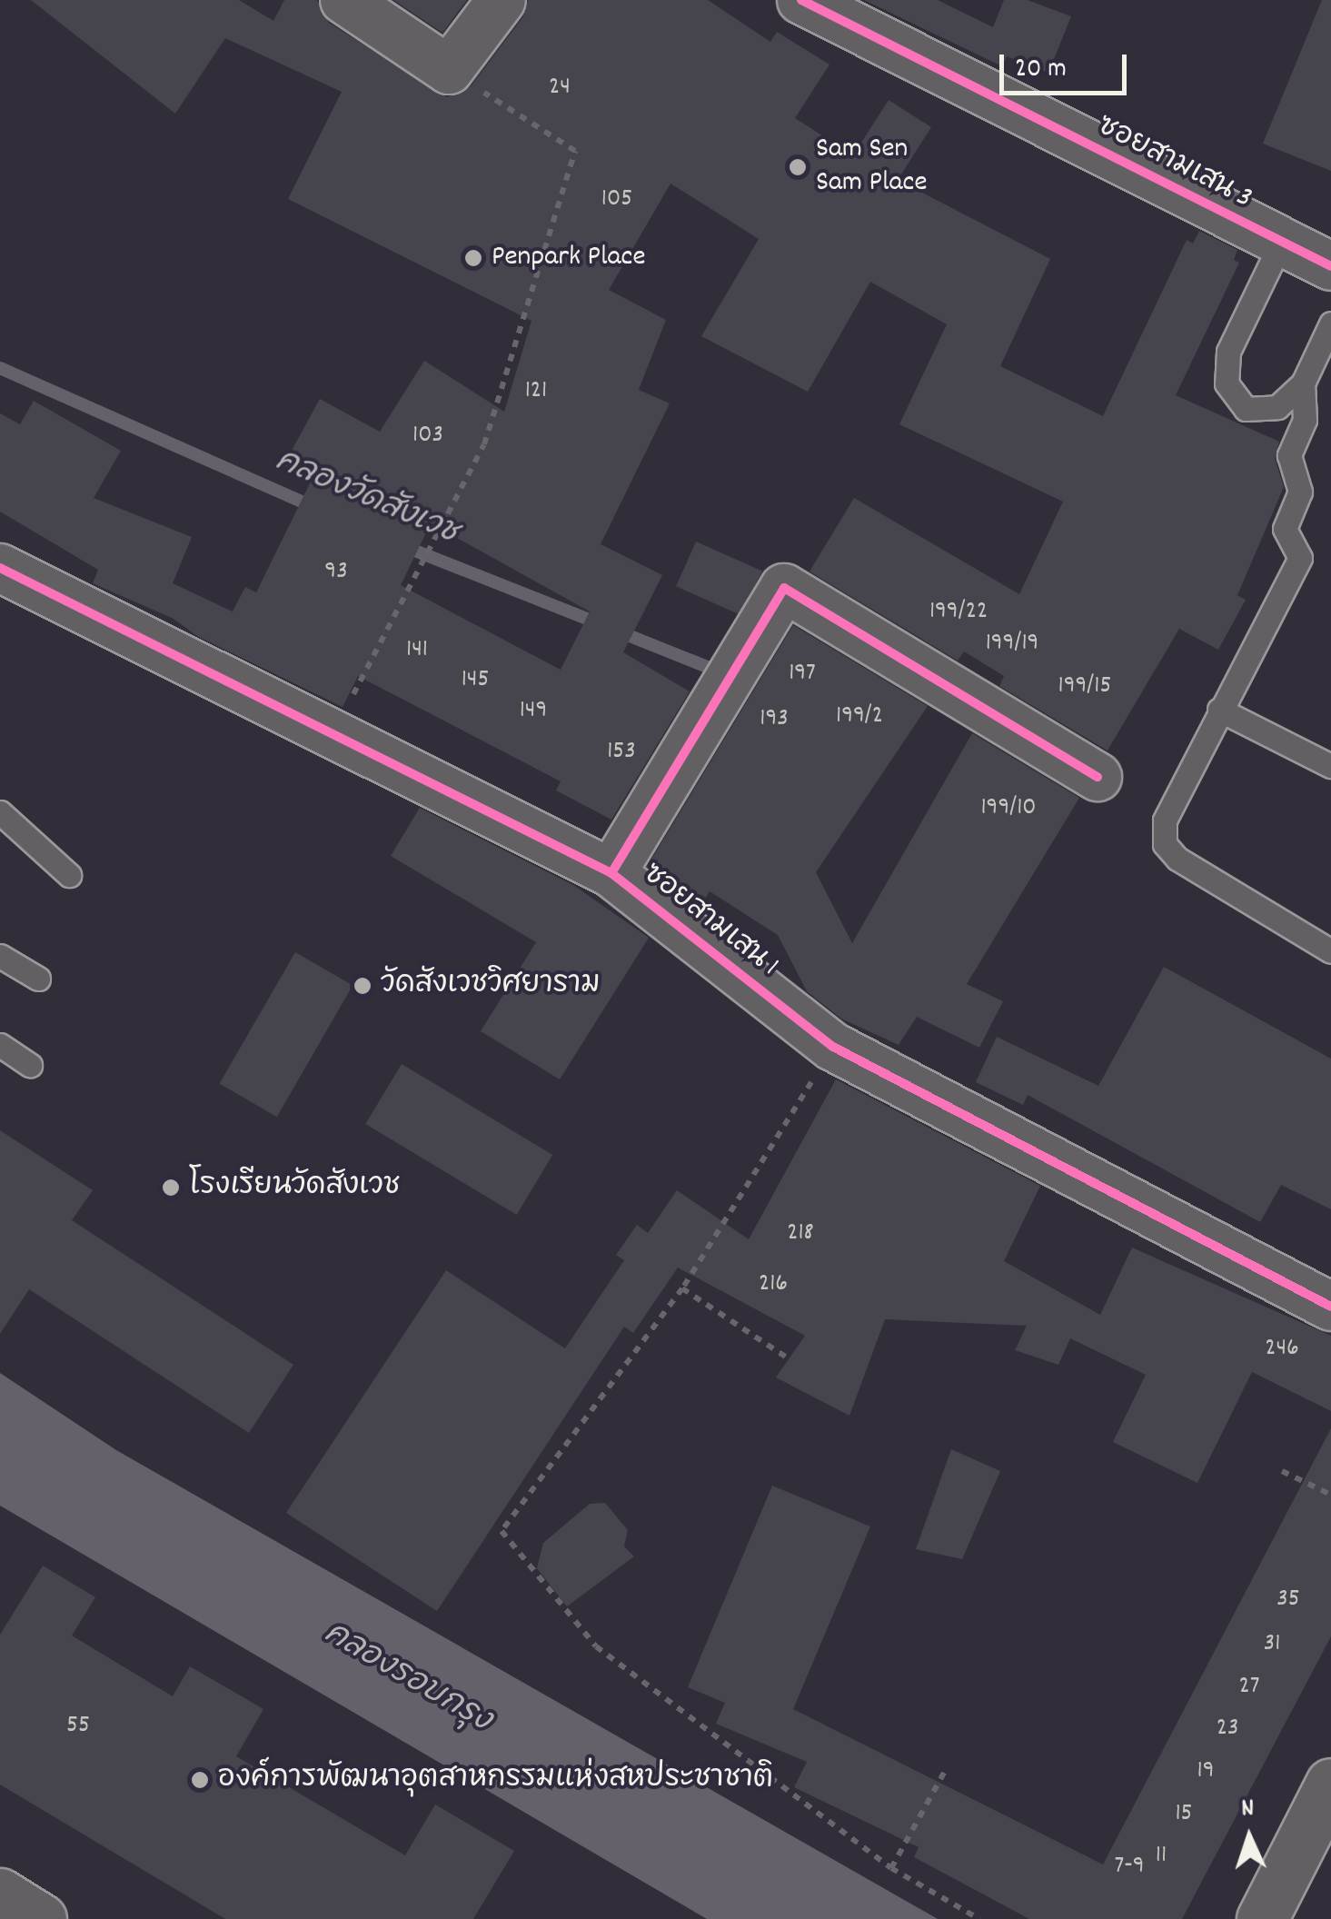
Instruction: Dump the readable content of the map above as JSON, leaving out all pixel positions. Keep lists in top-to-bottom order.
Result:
{
  "streets": {
    "street": ["ซอยสามเสน 3", "ซอยสามเสน 1"]
  },
  "water": ["คลองวัดสังเวช", "คลองรอบกรุง"],
  "places": [
    "Sam Sen Sam Place",
    "Penpark Place",
    "วัดสังเวชวิศยาราม",
    "โรงเรียนวัดสังเวช",
    "องค์การพัฒนาอุตสาหกรรมแห่งสหประชาชาติ"
  ],
  "house_numbers": [
    "24",
    "105",
    "121",
    "103",
    "93",
    "199/22",
    "199/19",
    "141",
    "197",
    "145",
    "199/15",
    "149",
    "199/2",
    "193",
    "153",
    "199/10",
    "218",
    "216",
    "246",
    "35",
    "31",
    "27",
    "55",
    "23",
    "19",
    "15",
    "11",
    "7-9"
  ],
  "scale_bar": "20 m",
  "north": "top"
}
